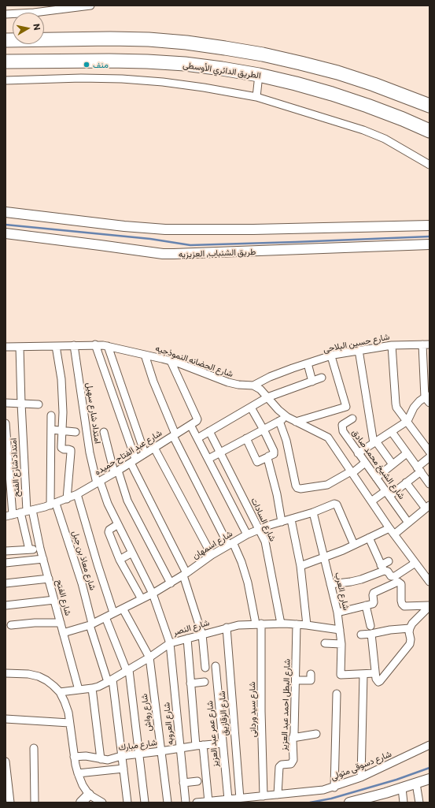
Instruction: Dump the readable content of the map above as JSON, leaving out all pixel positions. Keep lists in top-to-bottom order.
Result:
{
  "streets": {
    "highway": ["الطريق الدائري الأوسطى"],
    "street": [
      "طريق الشنباب, العزيزيه",
      "شارع حسين البلاحى",
      "شارع الحضانه النموذجيه",
      "امتداد شارع سهيل",
      "شارع عبد الفتاح حميده",
      "شارع الشيخ محمد صادق",
      "امتداد شارع الفتح",
      "شارع السادات",
      "شارع اسمهان",
      "شارع معاذ بن جبل",
      "شارع العرب",
      "شارع الفتح",
      "شارع النصر",
      "شارع البطل احمد عبد العزيز",
      "شارع سيد وردانى",
      "شارع رواش",
      "شارع الزقازيق",
      "شارع العروبه",
      "شارع عمر عبد العزيز",
      "شارع مبارك",
      "شارع دسوقى متولى"
    ]
  },
  "crossings": [
    ["شارع حسين البلاحى", "شارع الحضانه النموذجيه"],
    ["شارع الحضانه النموذجيه", "امتداد شارع سهيل"],
    ["شارع الحضانه النموذجيه", "امتداد شارع الفتح"],
    ["شارع الحضانه النموذجيه", "شارع سيد وردانى"],
    ["امتداد شارع سهيل", "شارع عبد الفتاح حميده"],
    ["امتداد شارع سهيل", "شارع العروبه"],
    ["شارع عبد الفتاح حميده", "امتداد شارع الفتح"],
    ["شارع عبد الفتاح حميده", "شارع معاذ بن جبل"],
    ["شارع عبد الفتاح حميده", "شارع الفتح"],
    ["شارع عبد الفتاح حميده", "شارع سيد وردانى"],
    ["امتداد شارع الفتح", "شارع الفتح"],
    ["شارع السادات", "شارع اسمهان"],
    ["شارع السادات", "شارع النصر"],
    ["شارع اسمهان", "شارع معاذ بن جبل"],
    ["شارع اسمهان", "شارع العرب"],
    ["شارع اسمهان", "شارع الفتح"],
    ["شارع اسمهان", "شارع سيد وردانى"],
    ["شارع اسمهان", "شارع العروبه"],
    ["شارع معاذ بن جبل", "شارع النصر"],
    ["شارع معاذ بن جبل", "شارع مبارك"],
    ["شارع العرب", "شارع النصر"],
    ["شارع الفتح", "شارع النصر"],
    ["شارع النصر", "شارع البطل احمد عبد العزيز"],
    ["شارع النصر", "شارع سيد وردانى"],
    ["شارع النصر", "شارع رواش"],
    ["شارع النصر", "شارع الزقازيق"],
    ["شارع النصر", "شارع العروبه"],
    ["شارع البطل احمد عبد العزيز", "شارع دسوقى متولى"],
    ["شارع سيد وردانى", "شارع دسوقى متولى"],
    ["شارع رواش", "شارع مبارك"],
    ["شارع الزقازيق", "شارع دسوقى متولى"],
    ["شارع العروبه", "شارع مبارك"],
    ["شارع عمر عبد العزيز", "شارع مبارك"],
    ["شارع عمر عبد العزيز", "شارع دسوقى متولى"]
  ],
  "places": ["منف"],
  "north": "right"
}
